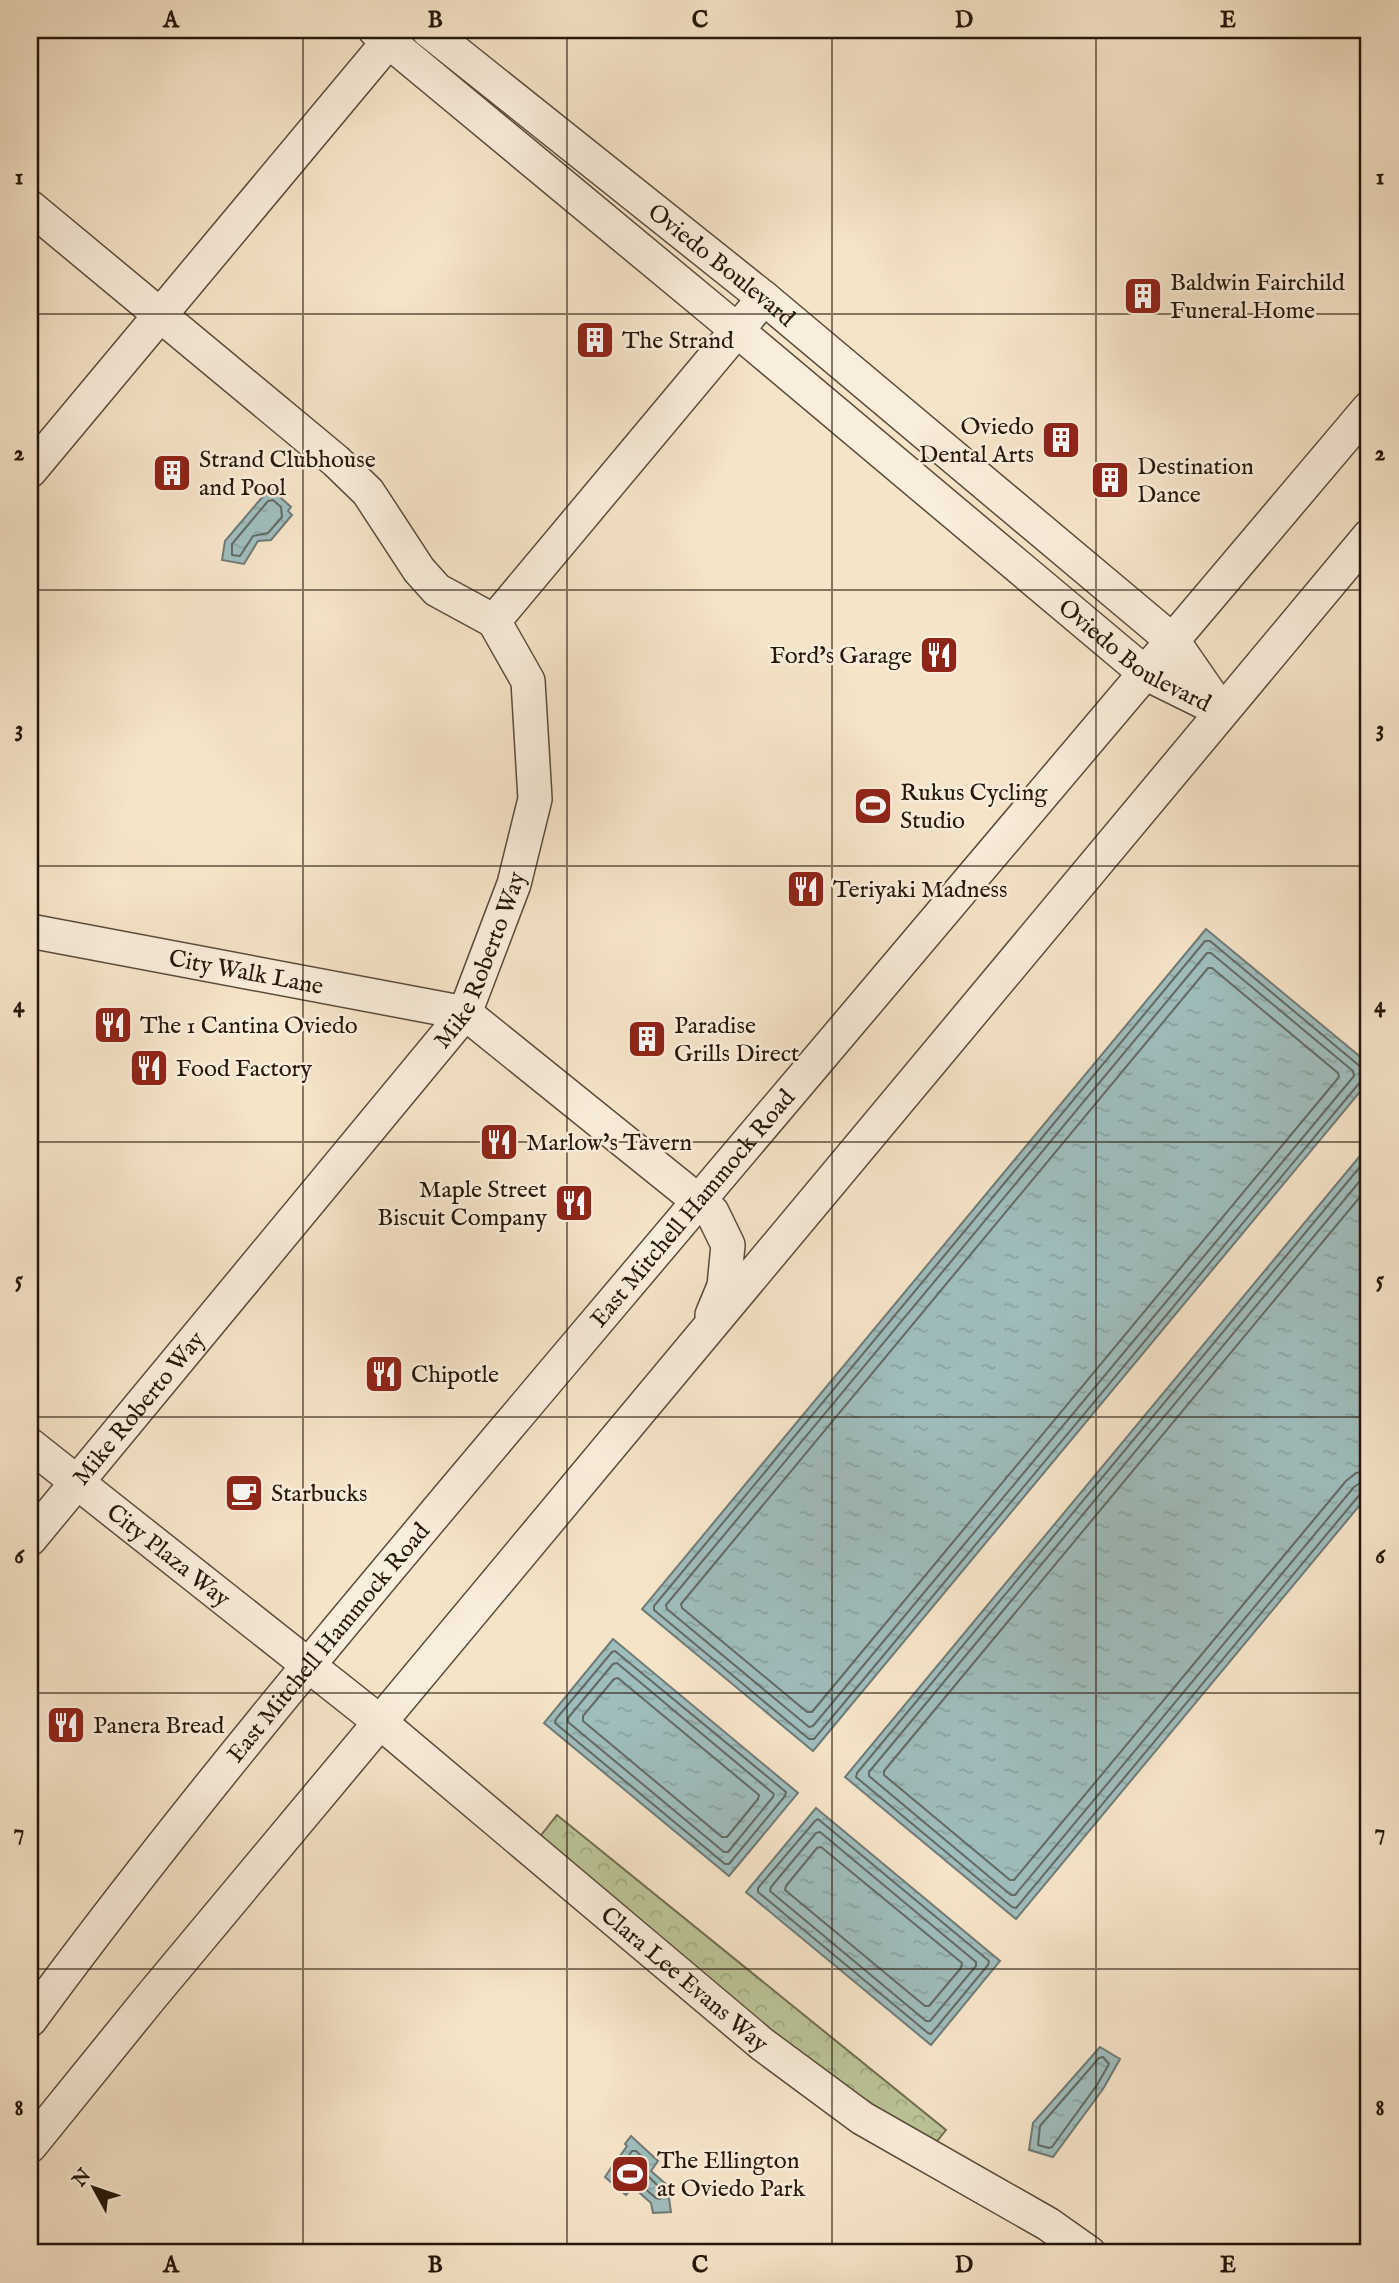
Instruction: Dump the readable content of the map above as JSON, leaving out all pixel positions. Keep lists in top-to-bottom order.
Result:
{
  "streets": {
    "street": [
      "Oviedo Boulevard",
      "Mike Roberto Way",
      "City Walk Lane",
      "East Mitchell Hammock Road",
      "City Plaza Way",
      "Clara Lee Evans Way"
    ]
  },
  "crossings": [
    ["Oviedo Boulevard", "East Mitchell Hammock Road"],
    ["Mike Roberto Way", "City Walk Lane"],
    ["Mike Roberto Way", "City Plaza Way"],
    ["East Mitchell Hammock Road", "City Plaza Way"],
    ["East Mitchell Hammock Road", "Clara Lee Evans Way"],
    ["City Plaza Way", "Clara Lee Evans Way"]
  ],
  "places": {
    "building": [
      "Baldwin Fairchild Funeral Home",
      "The Strand",
      "Oviedo Dental Arts",
      "Strand Clubhouse and Pool",
      "Destination Dance",
      "Paradise Grills Direct"
    ],
    "restaurant": [
      "Ford's Garage",
      "Teriyaki Madness",
      "The 1 Cantina Oviedo",
      "Food Factory",
      "Marlow's Tavern",
      "Maple Street Biscuit Company",
      "Chipotle",
      "Panera Bread"
    ],
    "sports": ["Rukus Cycling Studio", "The Ellington at Oviedo Park"],
    "cafe": ["Starbucks"]
  },
  "north": "top left",
  "grid": {
    "columns": [
      "A",
      "B",
      "C",
      "D",
      "E"
    ],
    "rows": [
      "1",
      "2",
      "3",
      "4",
      "5",
      "6",
      "7",
      "8"
    ]
  }
}
